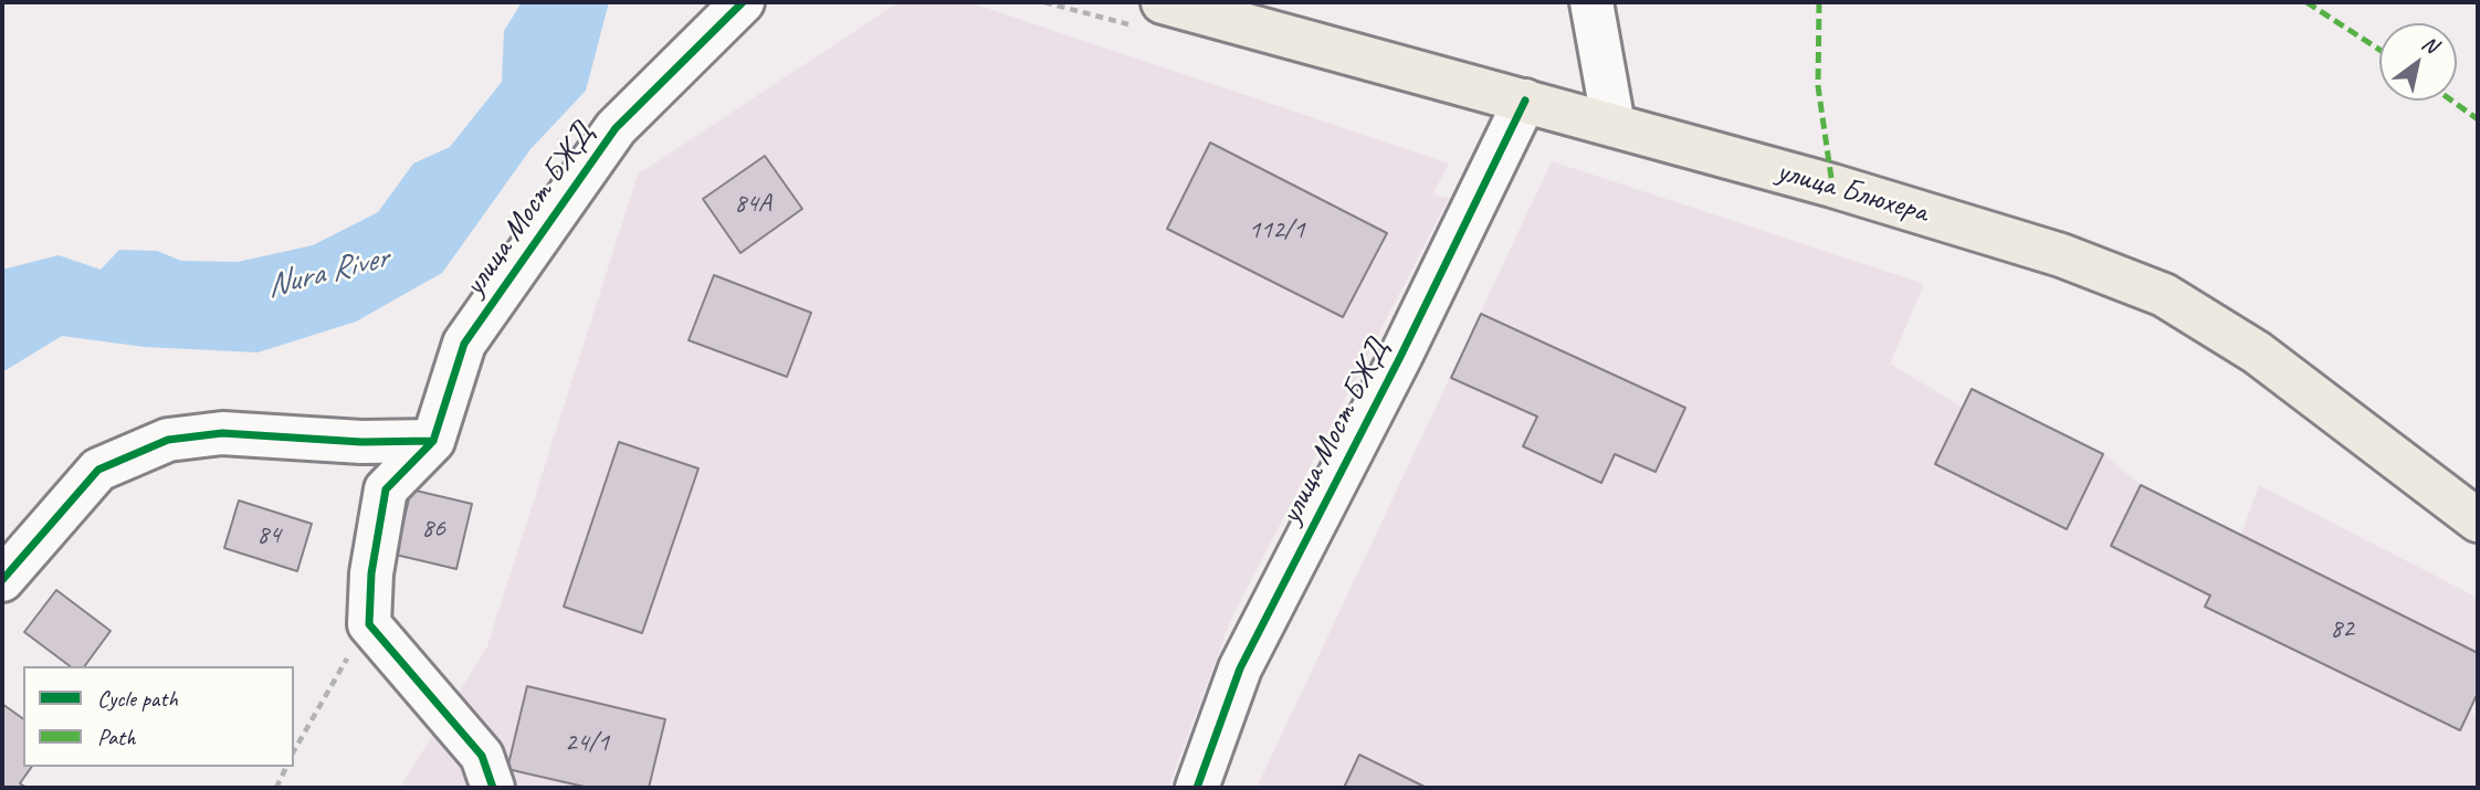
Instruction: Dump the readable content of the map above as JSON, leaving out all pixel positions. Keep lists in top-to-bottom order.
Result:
{
  "streets": {
    "main road": ["улица Блюхера"],
    "street": ["улица Мост БЖД"]
  },
  "crossings": [
    ["улица Блюхера", "улица Мост БЖД"]
  ],
  "water": ["Nura River"],
  "house_numbers": [
    "84А",
    "112/1",
    "86",
    "84",
    "82",
    "24/1"
  ],
  "legend": ["Cycle path", "Path"],
  "north": "top right"
}
